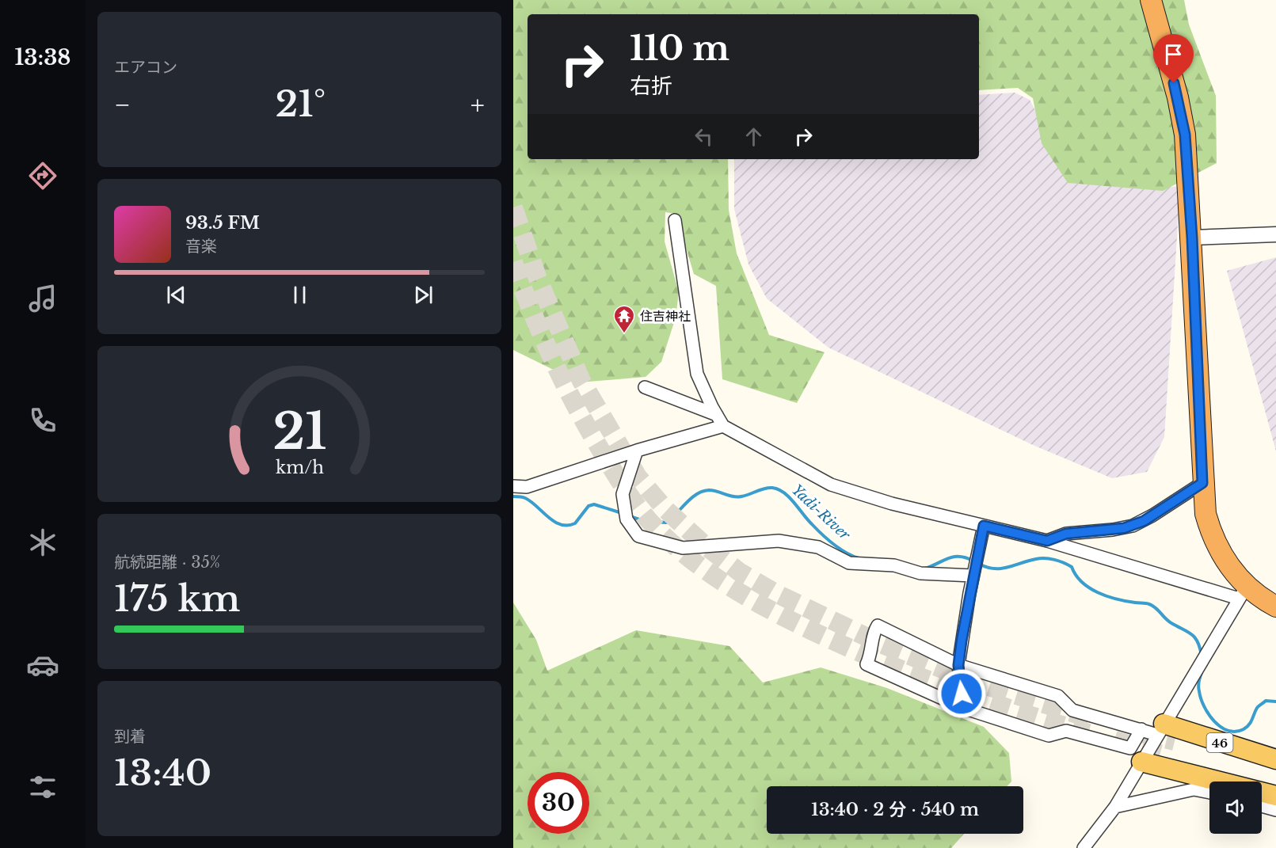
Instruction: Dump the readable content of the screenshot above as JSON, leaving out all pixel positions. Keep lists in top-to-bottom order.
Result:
{
  "streets": {
    "main road": ["46"]
  },
  "water": ["Yadi-River"],
  "places": {
    "temple": ["住吉神社"]
  },
  "page": {
    "tabs": "13:38",
    "tile": [
      "エアコン",
      ["航続距離 · 35%", "175 km"],
      ["到着", "13:40"]
    ],
    "turn": ["110 m", "右折"],
    "heat": ["−", "21°", "+"],
    "song": ["93.5 FM", "音楽"],
    "limit": "30",
    "trip": "13:40 · 2 分 · 540 m",
    "gauge": ["21", "km/h"]
  }
}
